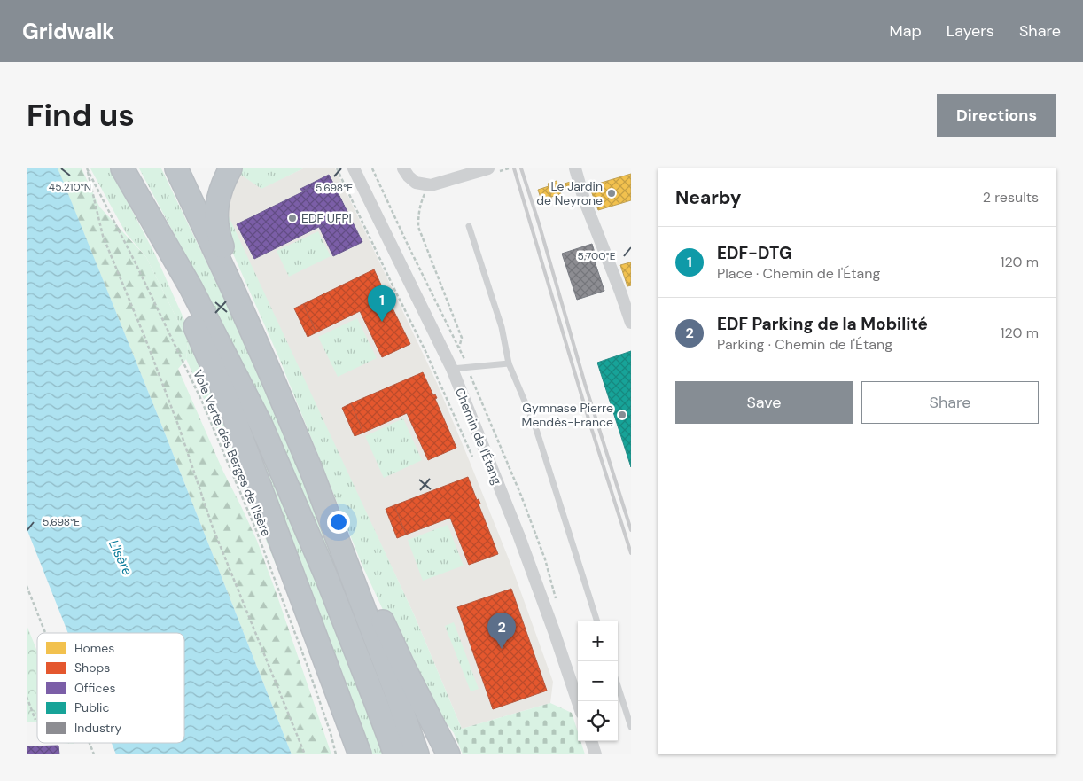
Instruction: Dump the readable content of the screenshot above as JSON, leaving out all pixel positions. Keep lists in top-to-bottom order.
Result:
{
  "streets": {
    "street": ["Chemin de l'Étang"],
    "path": ["Voie Verte des Berges de l'Isère"]
  },
  "water": ["L'Isère"],
  "places": ["Le Jardin de Neyrone", "EDF UFPI", "Gymnase Pierre Mendès-France"],
  "legend": [
    "Homes",
    "Shops",
    "Offices",
    "Public",
    "Industry"
  ],
  "page": {
    "header": "Gridwalk",
    "nav": ["Map", "Layers", "Share"],
    "buttons": [
      "Directions",
      ["Save", "Share"]
    ],
    "title": "Find us",
    "heading": ["Nearby", "2 results"],
    "list": [
      {
        "mark": "1",
        "name": "EDF-DTG",
        "note": "Place · Chemin de l'Étang",
        "value": "120 m"
      },
      {
        "mark": "2",
        "name": "EDF Parking de la Mobilité",
        "note": "Parking · Chemin de l'Étang",
        "value": "120 m"
      }
    ],
    "pins": ["1", "2"],
    "map_buttons": ["+", "−"]
  },
  "coordinates": ["45.210°N", "5.698°E", "5.700°E"]
}
